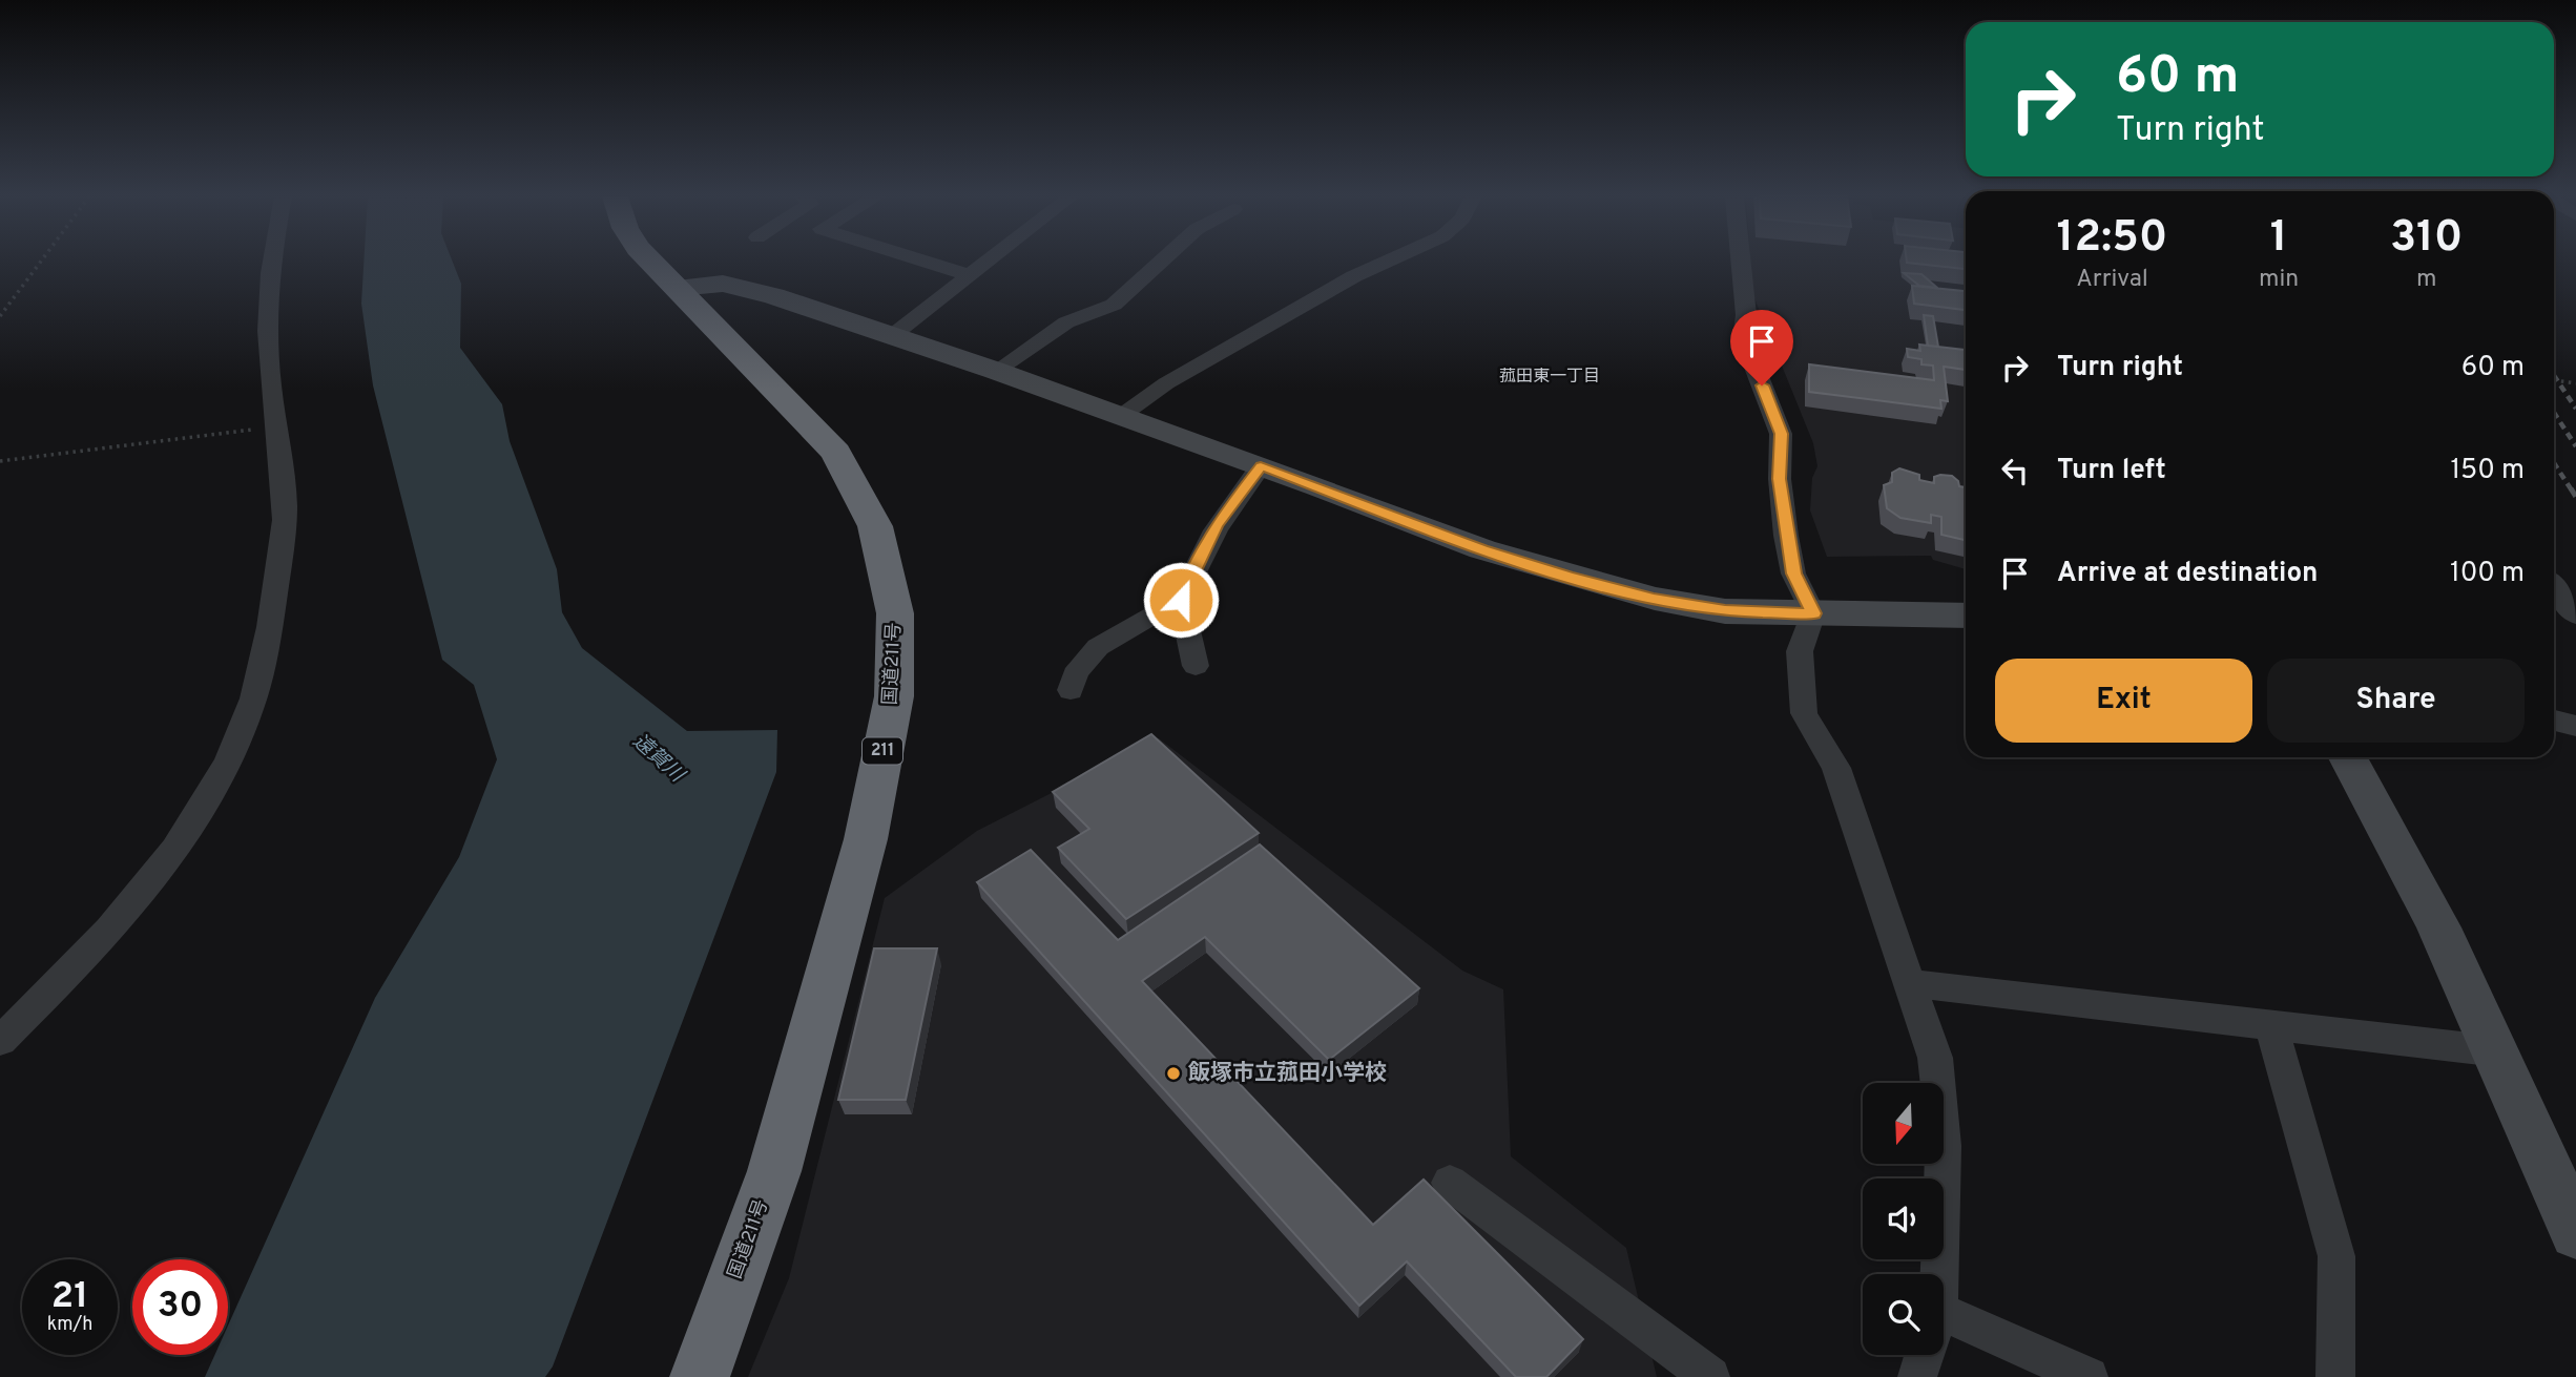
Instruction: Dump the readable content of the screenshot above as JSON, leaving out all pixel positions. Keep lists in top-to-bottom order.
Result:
{
  "streets": {
    "highway": ["国道211号", "211"]
  },
  "districts": ["菰田東一丁目"],
  "water": ["遠賀川"],
  "places": ["飯塚市立菰田小学校"],
  "north": "bottom",
  "page": {
    "turn": ["60 m", "Turn right"],
    "eta": [
      "12:50",
      "Arrival",
      "1",
      "min",
      "310",
      "m"
    ],
    "list": [
      {
        "name": "Turn right",
        "value": "60 m"
      },
      {
        "name": "Turn left",
        "value": "150 m"
      },
      {
        "name": "Arrive at destination",
        "value": "100 m"
      }
    ],
    "buttons": ["Exit", "Share"],
    "speed": "21 km/h",
    "limit": "30"
  }
}
